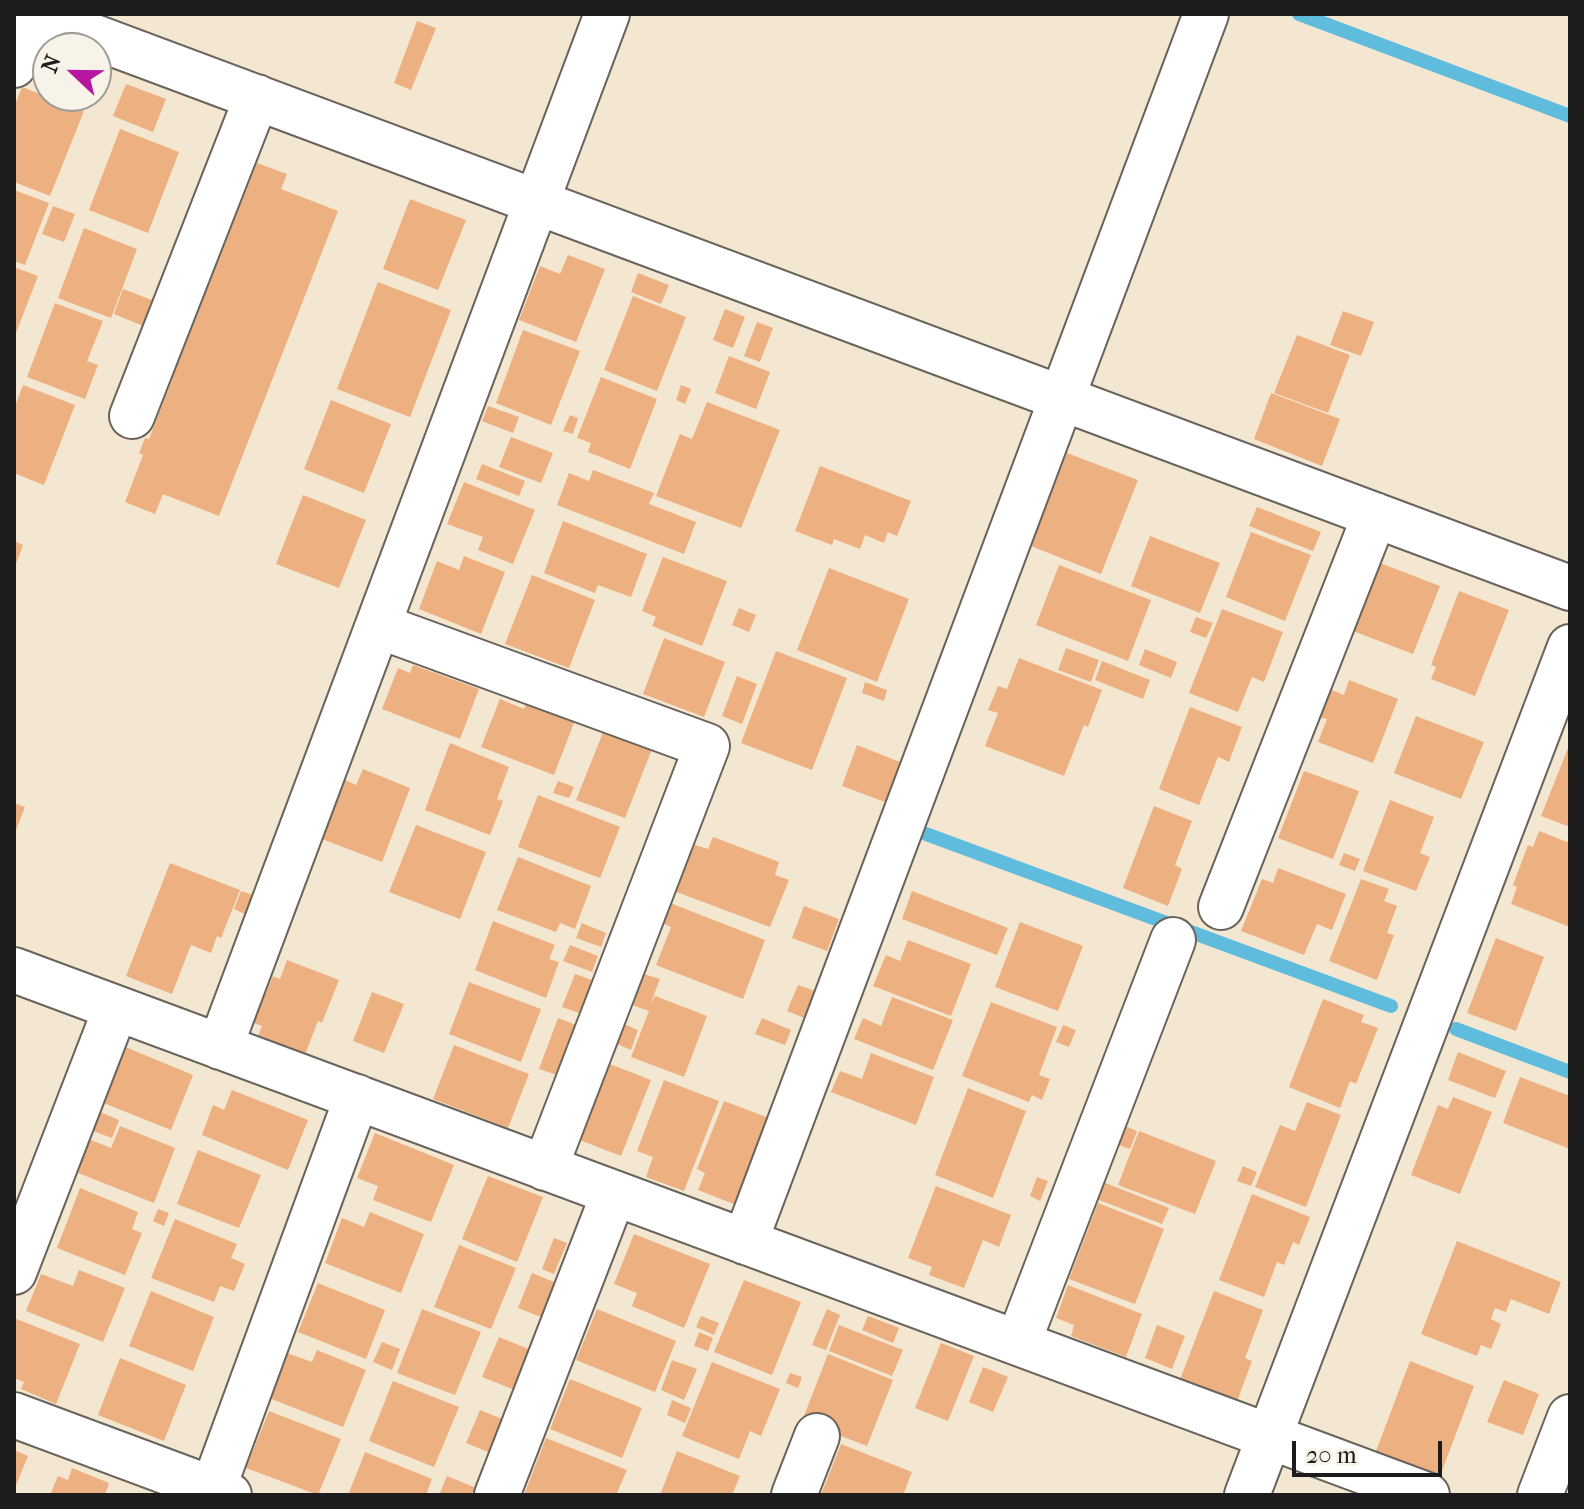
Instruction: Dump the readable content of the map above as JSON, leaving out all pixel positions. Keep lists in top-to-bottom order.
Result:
{
  "scale_bar": "20 m",
  "north": "left"
}
